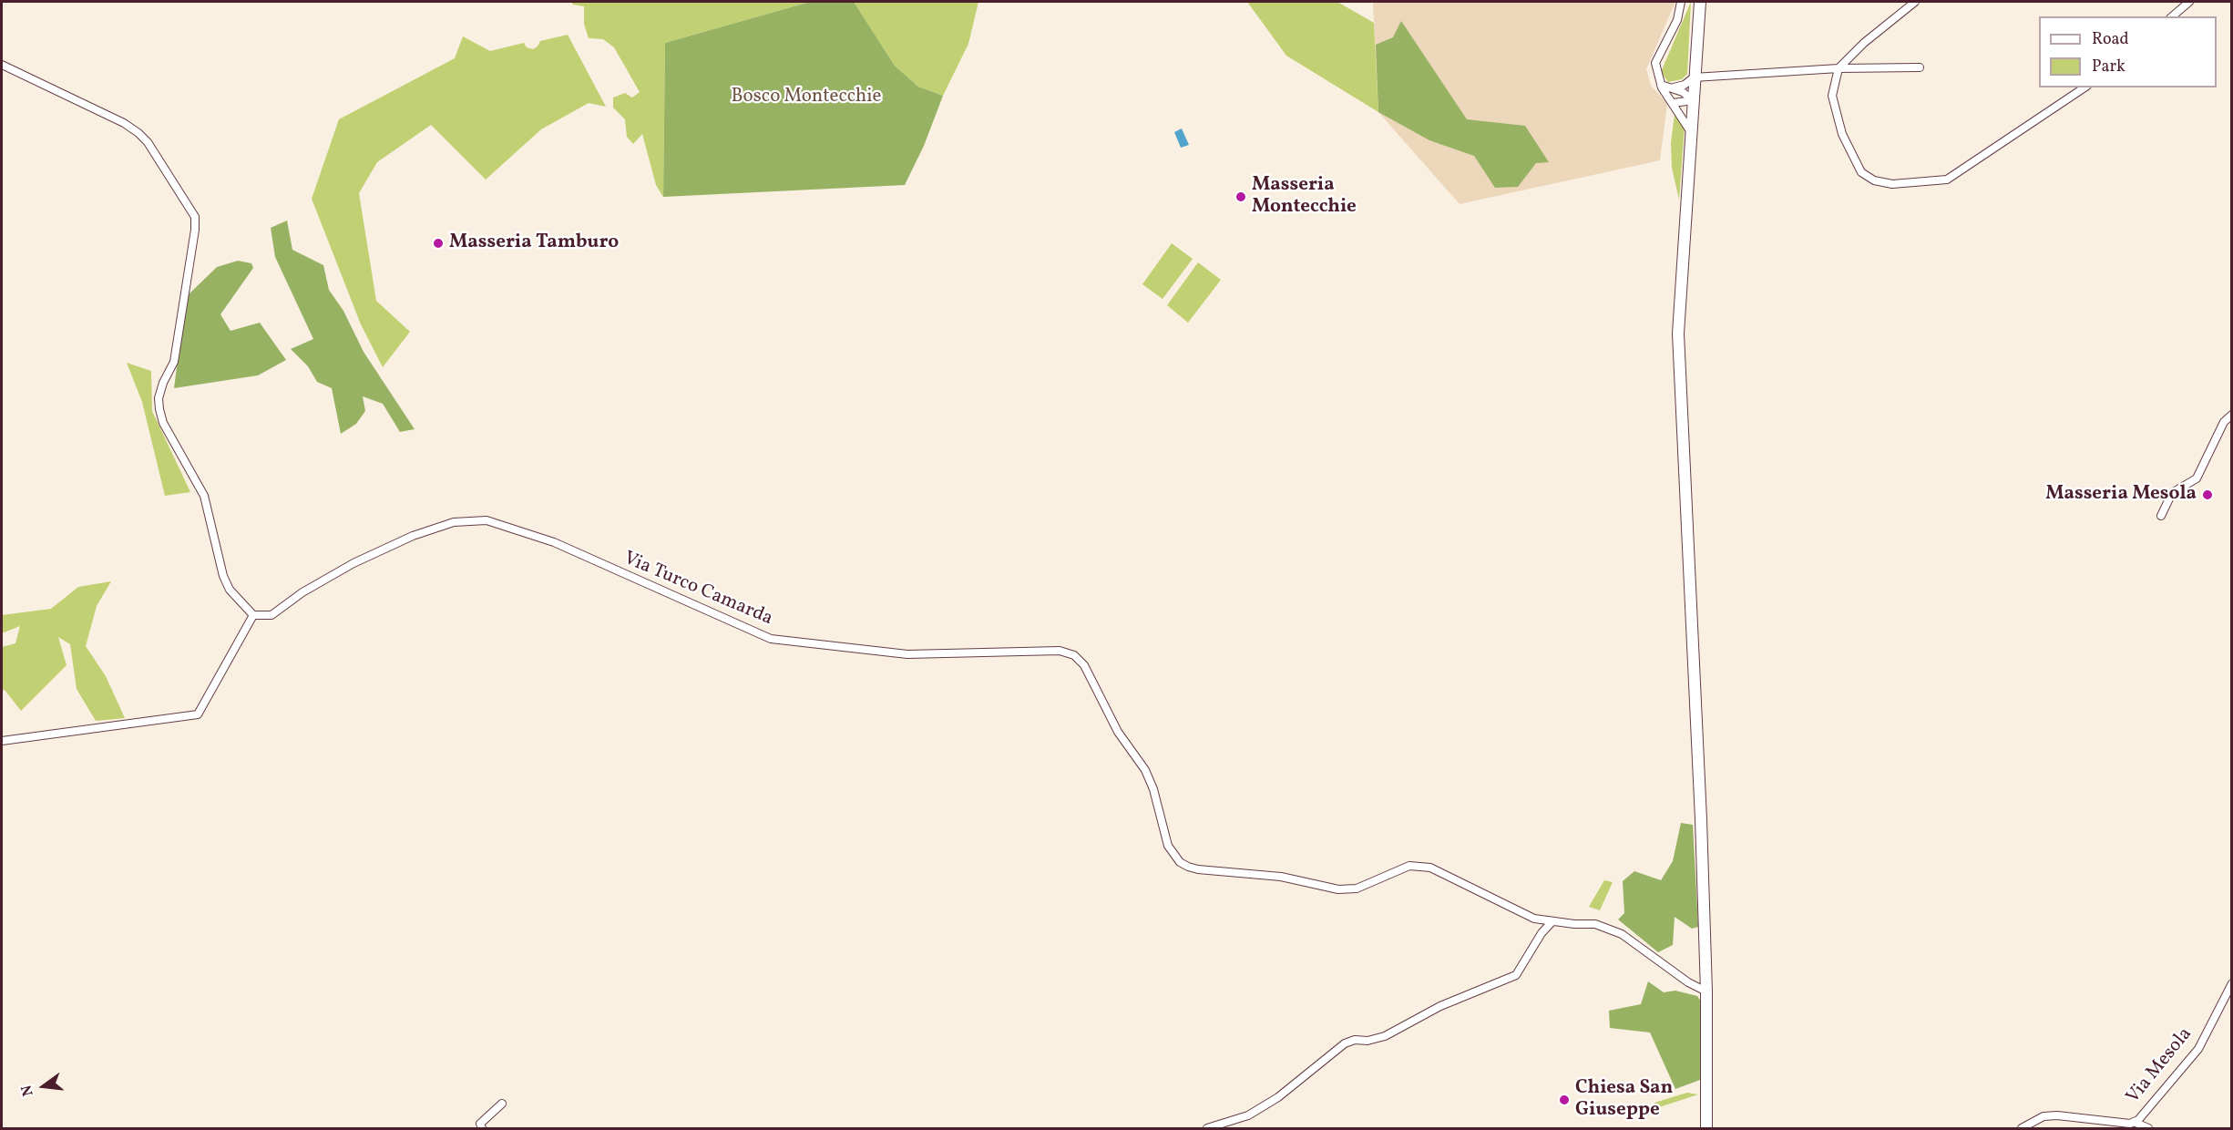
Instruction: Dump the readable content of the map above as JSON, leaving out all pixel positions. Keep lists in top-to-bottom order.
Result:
{
  "streets": {
    "street": ["Via Turco Camarda", "Via Mesola"]
  },
  "parks": ["Bosco Montecchie"],
  "places": [
    "Masseria Montecchie",
    "Masseria Tamburo",
    "Masseria Mesola",
    "Chiesa San Giuseppe"
  ],
  "legend": ["Road", "Park"],
  "north": "left"
}
